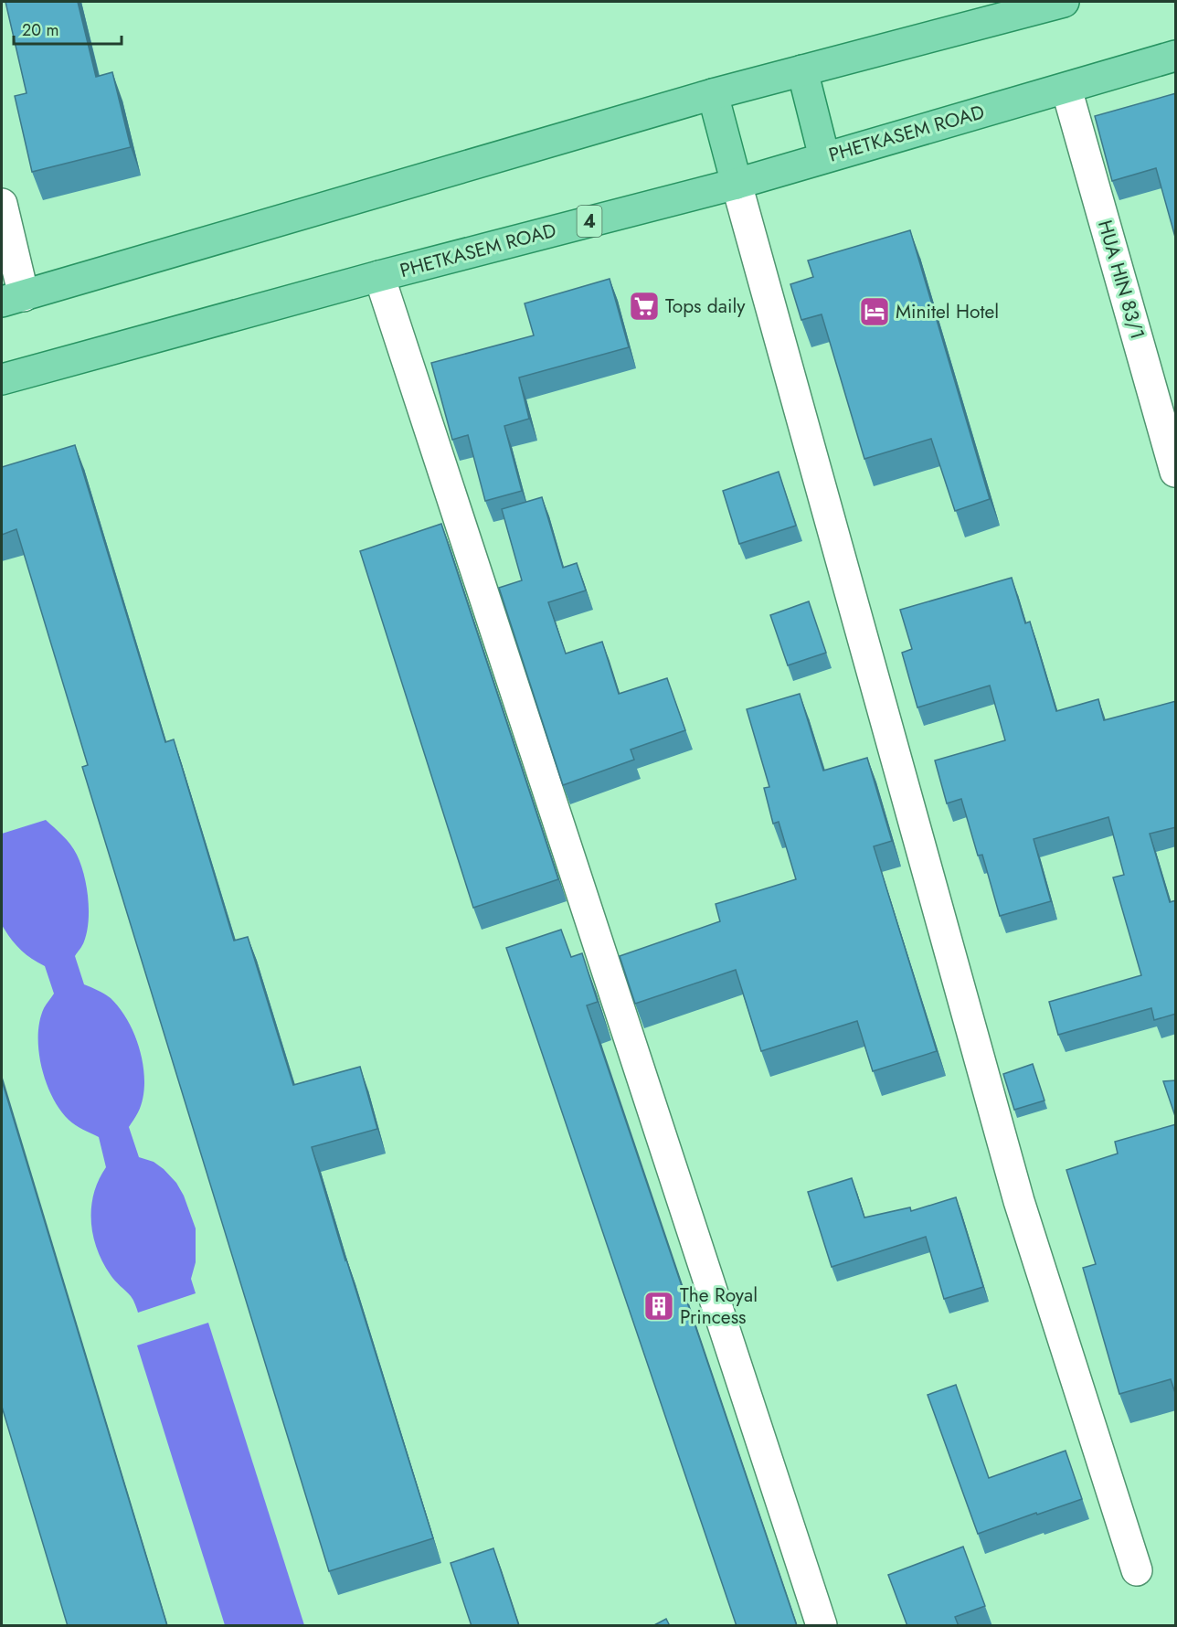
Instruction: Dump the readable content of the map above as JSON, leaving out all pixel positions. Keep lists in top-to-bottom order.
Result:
{
  "streets": {
    "main road": ["PHETKASEM ROAD", "4"],
    "street": ["HUA HIN 83/1"]
  },
  "crossings": [
    ["PHETKASEM ROAD", "HUA HIN 83/1"]
  ],
  "places": {
    "supermarket": ["Tops daily"],
    "hotel": ["Minitel Hotel"],
    "building": ["The Royal Princess"]
  },
  "scale_bar": "20 m"
}
